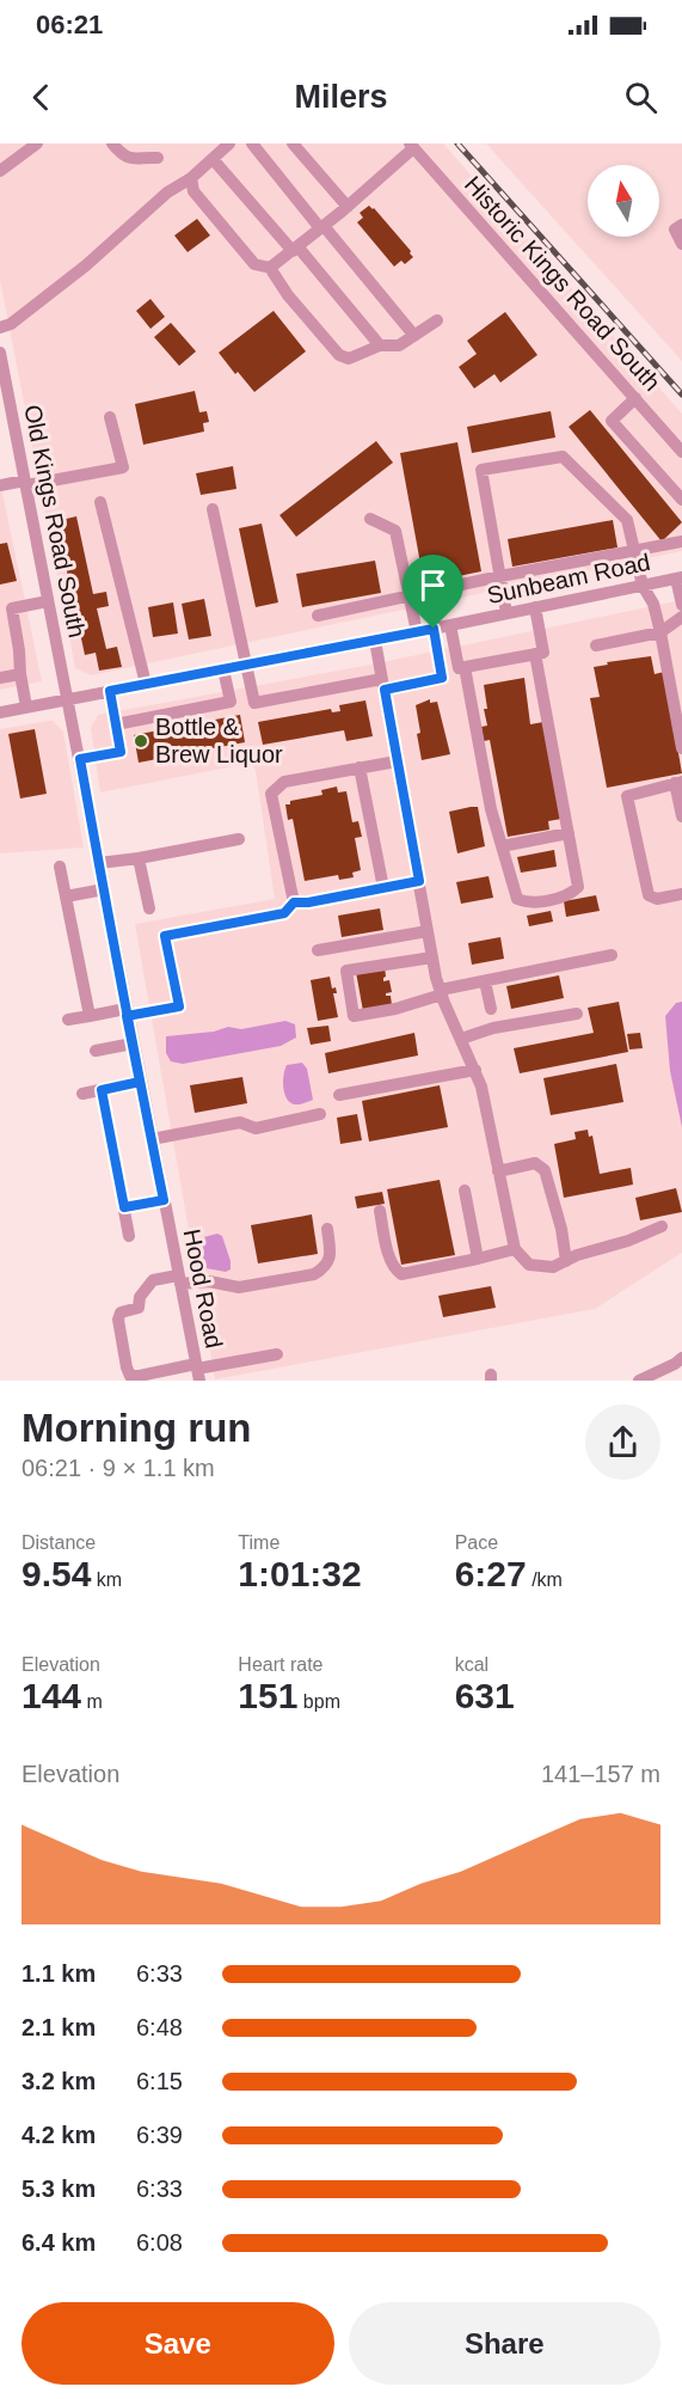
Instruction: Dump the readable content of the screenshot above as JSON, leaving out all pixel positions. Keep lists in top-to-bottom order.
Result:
{
  "streets": {
    "street": [
      "Historic Kings Road South",
      "Old Kings Road South",
      "Sunbeam Road",
      "Hood Road"
    ]
  },
  "crossings": [
    ["Old Kings Road South", "Sunbeam Road"],
    ["Old Kings Road South", "Hood Road"],
    ["Sunbeam Road", "Hood Road"]
  ],
  "places": ["Bottle & Brew Liquor"],
  "north": "top",
  "page": {
    "status": "06:21",
    "header": "Milers",
    "heading": ["Morning run", "06:21 · 9 × 1.1 km"],
    "stats": [
      ["Distance", "9.54 km"],
      ["Time", "1:01:32"],
      ["Pace", "6:27 /km"],
      ["Elevation", "144 m"],
      ["Heart rate", "151 bpm"],
      ["kcal", "631"]
    ],
    "chart": ["Elevation", "141–157 m"],
    "list": [
      {
        "name": "1.1 km",
        "note": "6:33"
      },
      {
        "name": "2.1 km",
        "note": "6:48"
      },
      {
        "name": "3.2 km",
        "note": "6:15"
      },
      {
        "name": "4.2 km",
        "note": "6:39"
      },
      {
        "name": "5.3 km",
        "note": "6:33"
      },
      {
        "name": "6.4 km",
        "note": "6:08"
      }
    ],
    "buttons": ["Save", "Share"]
  }
}
